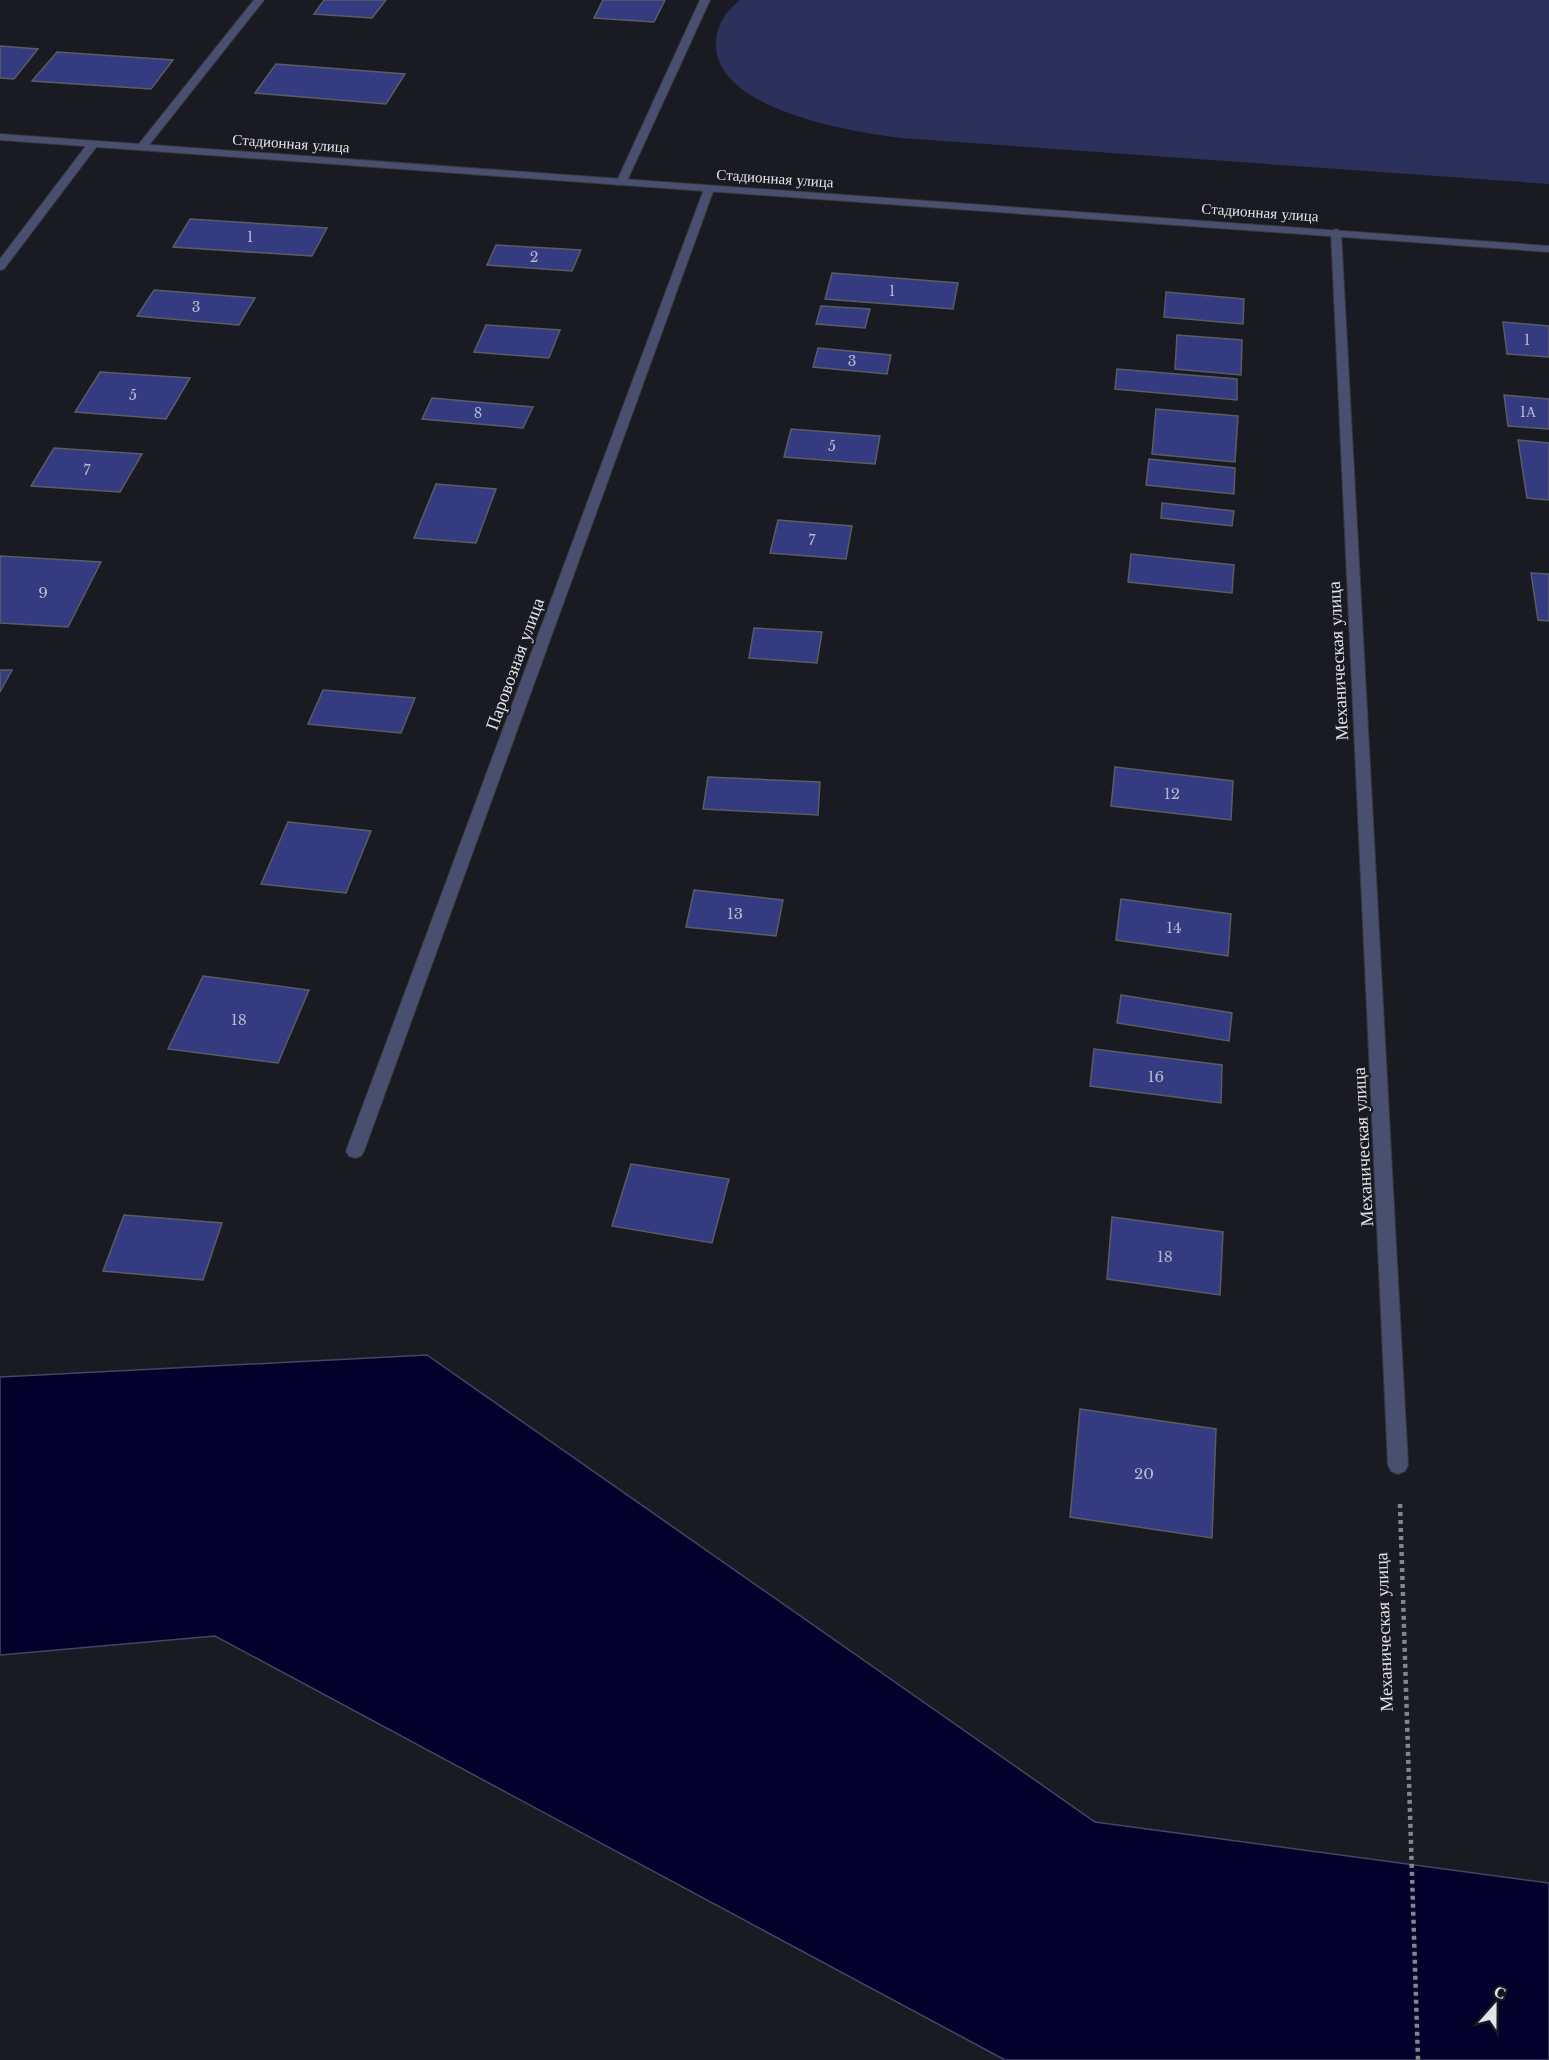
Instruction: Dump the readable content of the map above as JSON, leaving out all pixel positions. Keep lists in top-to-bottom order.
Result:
{
  "streets": {
    "street": ["Стадионная улица", "Механическая улица", "Паровозная улица"]
  },
  "crossings": [
    ["Стадионная улица", "Механическая улица"],
    ["Стадионная улица", "Паровозная улица"]
  ],
  "house_numbers": [
    "1",
    "2",
    "1",
    "3",
    "1",
    "3",
    "5",
    "1А",
    "8",
    "5",
    "7",
    "7",
    "9",
    "12",
    "13",
    "14",
    "18",
    "16",
    "18",
    "20"
  ],
  "north": "top"
}
